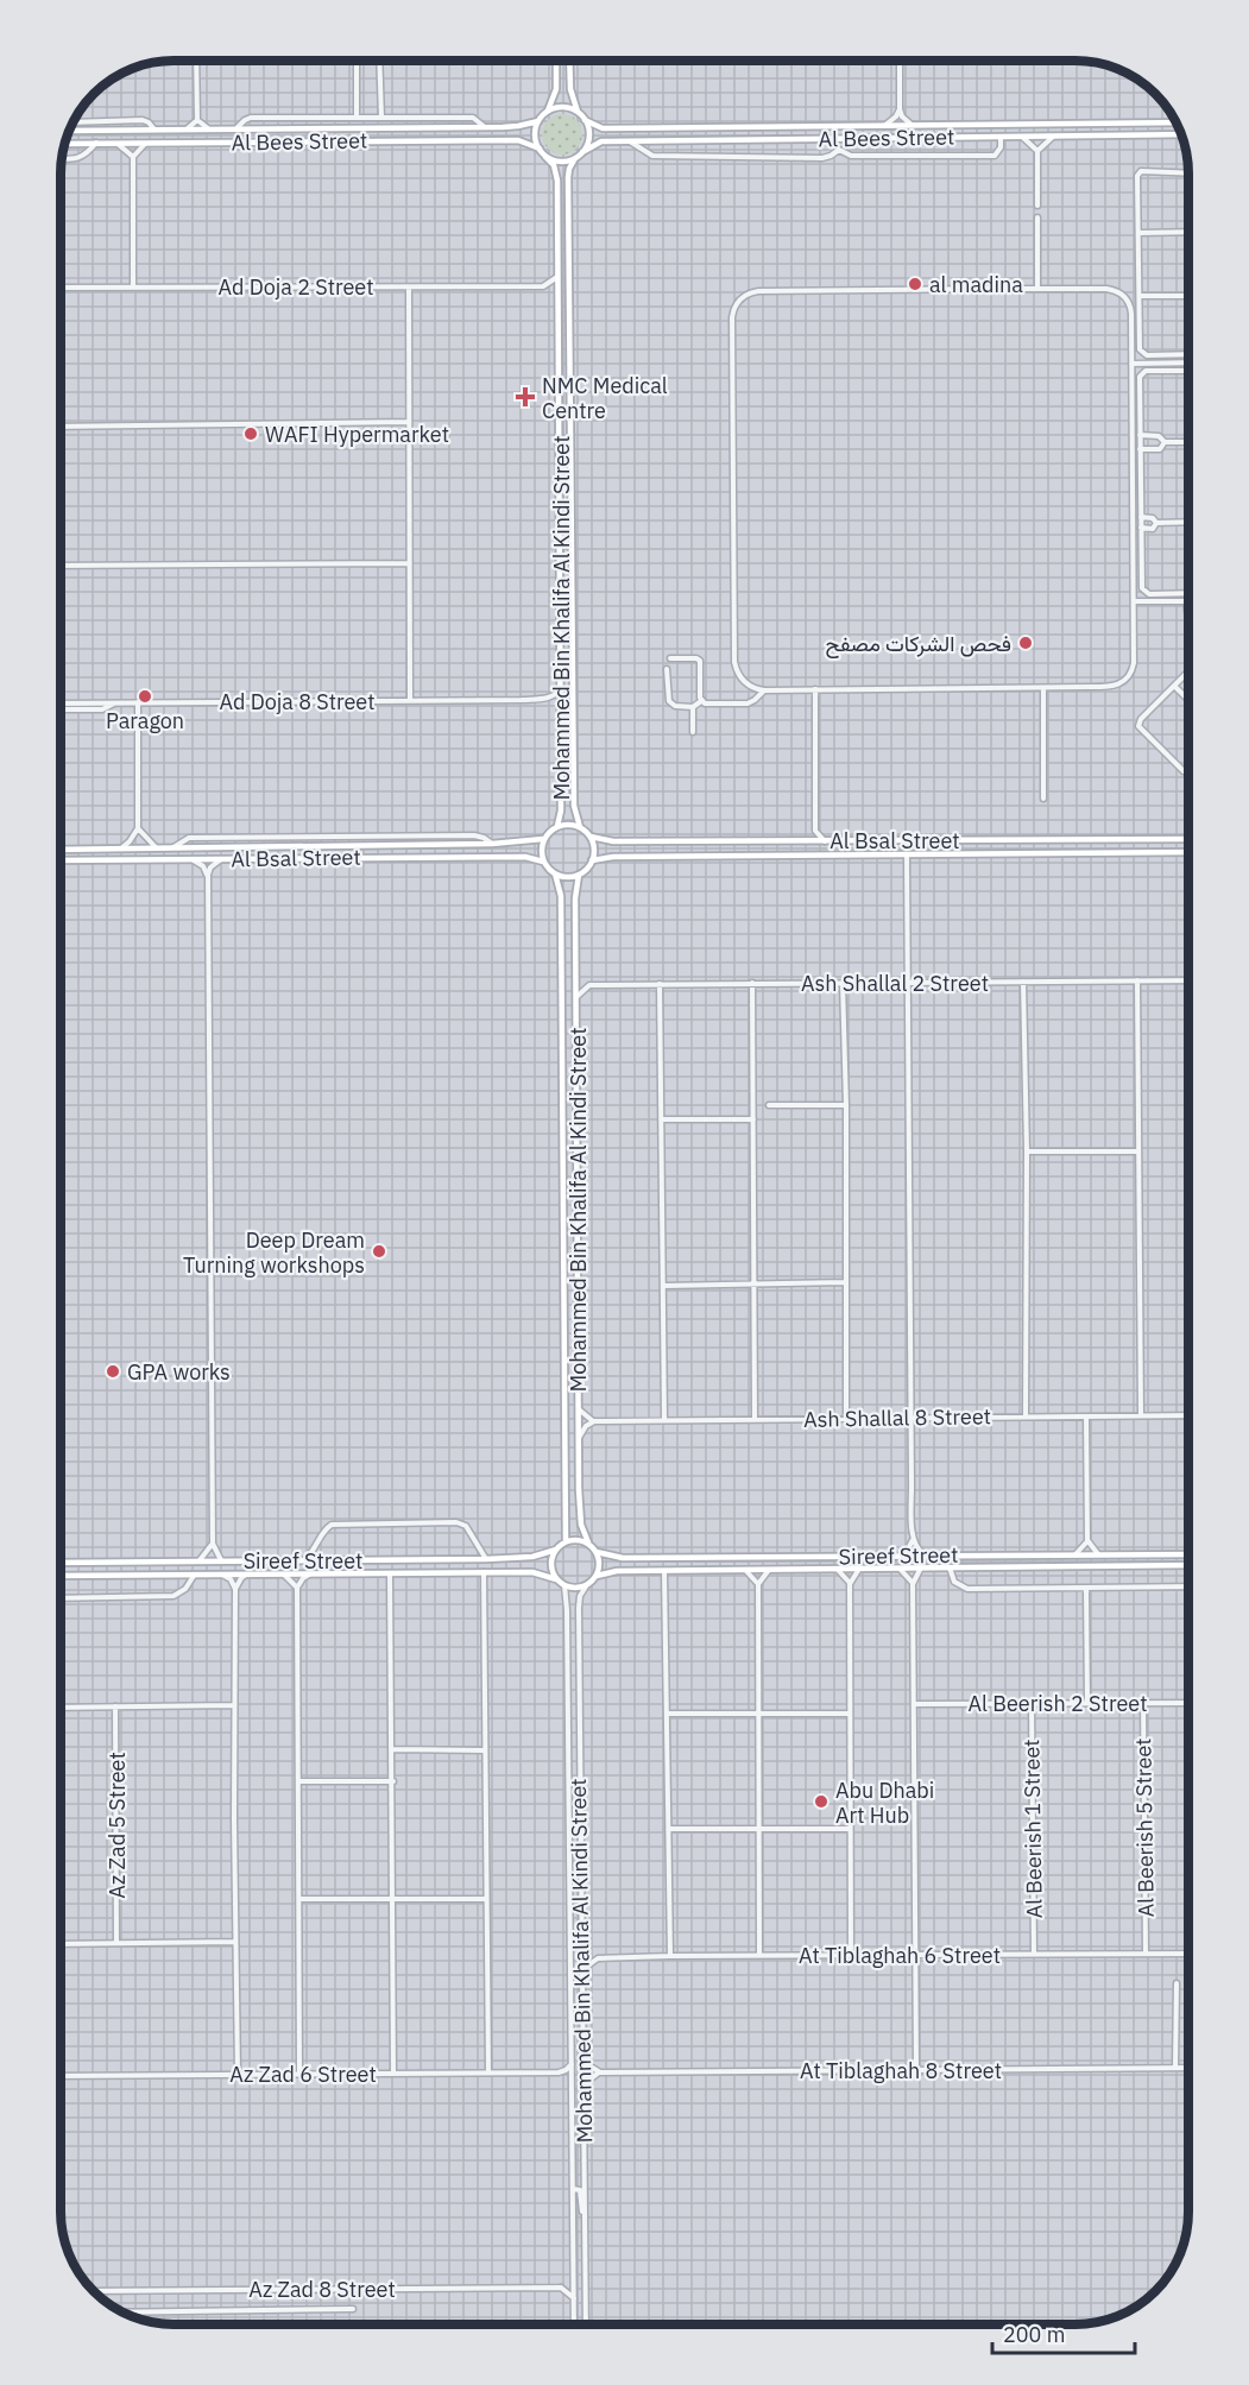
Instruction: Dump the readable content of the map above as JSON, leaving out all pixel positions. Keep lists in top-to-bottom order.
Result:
{
  "streets": {
    "main road": [
      "Al Bees Street",
      "Mohammed Bin Khalifa Al Kindi Street",
      "Al Bsal Street",
      "Sireef Street"
    ],
    "street": [
      "Ad Doja 2 Street",
      "Ad Doja 8 Street",
      "Ash Shallal 2 Street",
      "Ash Shallal 8 Street",
      "Al Beerish 2 Street",
      "Az Zad 5 Street",
      "Al Beerish 5 Street",
      "Al Beerish 1 Street",
      "At Tiblaghah 6 Street",
      "At Tiblaghah 8 Street",
      "Az Zad 6 Street",
      "Az Zad 8 Street"
    ]
  },
  "crossings": [
    ["Al Bees Street", "Mohammed Bin Khalifa Al Kindi Street"],
    ["Ad Doja 2 Street", "Mohammed Bin Khalifa Al Kindi Street"],
    ["Mohammed Bin Khalifa Al Kindi Street", "Al Bsal Street"],
    ["Mohammed Bin Khalifa Al Kindi Street", "Sireef Street"],
    ["Al Beerish 2 Street", "Al Beerish 5 Street"],
    ["Al Beerish 2 Street", "Al Beerish 1 Street"],
    ["Al Beerish 5 Street", "At Tiblaghah 6 Street"],
    ["Al Beerish 1 Street", "At Tiblaghah 6 Street"]
  ],
  "places": {
    "other": [
      "al madina",
      "WAFI Hypermarket",
      "فحص الشركات مصفح",
      "Paragon",
      "Deep Dream Turning workshops",
      "GPA works",
      "Abu Dhabi Art Hub"
    ],
    "health": ["NMC Medical Centre"]
  },
  "scale_bar": "200 m"
}
